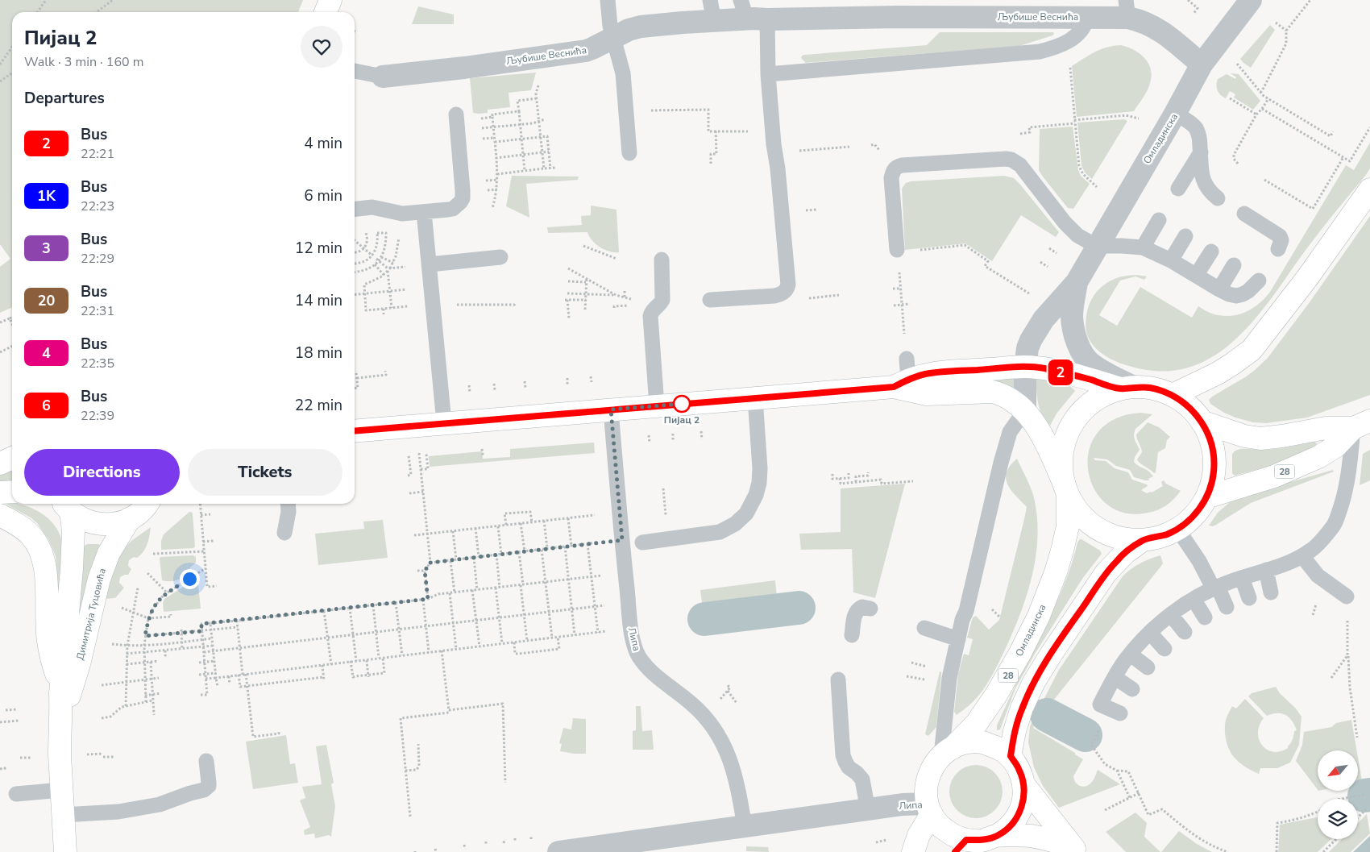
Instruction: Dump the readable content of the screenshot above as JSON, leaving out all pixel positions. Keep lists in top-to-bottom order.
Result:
{
  "streets": {
    "main road": ["Омладинска", "28", "Димитрија Туцовића"],
    "street": ["Љубише Веснића", "Липа"]
  },
  "crossings": [
    ["Љубише Веснића", "Омладинска"],
    ["Омладинска", "Липа"]
  ],
  "places": ["Пијац 2"],
  "lines": ["bus line 2"],
  "north": "bottom left",
  "page": {
    "on_map": "2",
    "heading": [
      ["Пијац 2", "Walk · 3 min · 160 m"],
      "Departures"
    ],
    "list": [
      {
        "mark": "2",
        "name": "Bus",
        "note": "22:21",
        "value": "4 min"
      },
      {
        "mark": "1K",
        "name": "Bus",
        "note": "22:23",
        "value": "6 min"
      },
      {
        "mark": "3",
        "name": "Bus",
        "note": "22:29",
        "value": "12 min"
      },
      {
        "mark": "20",
        "name": "Bus",
        "note": "22:31",
        "value": "14 min"
      },
      {
        "mark": "4",
        "name": "Bus",
        "note": "22:35",
        "value": "18 min"
      },
      {
        "mark": "6",
        "name": "Bus",
        "note": "22:39",
        "value": "22 min"
      }
    ],
    "buttons": ["Directions", "Tickets"]
  }
}
